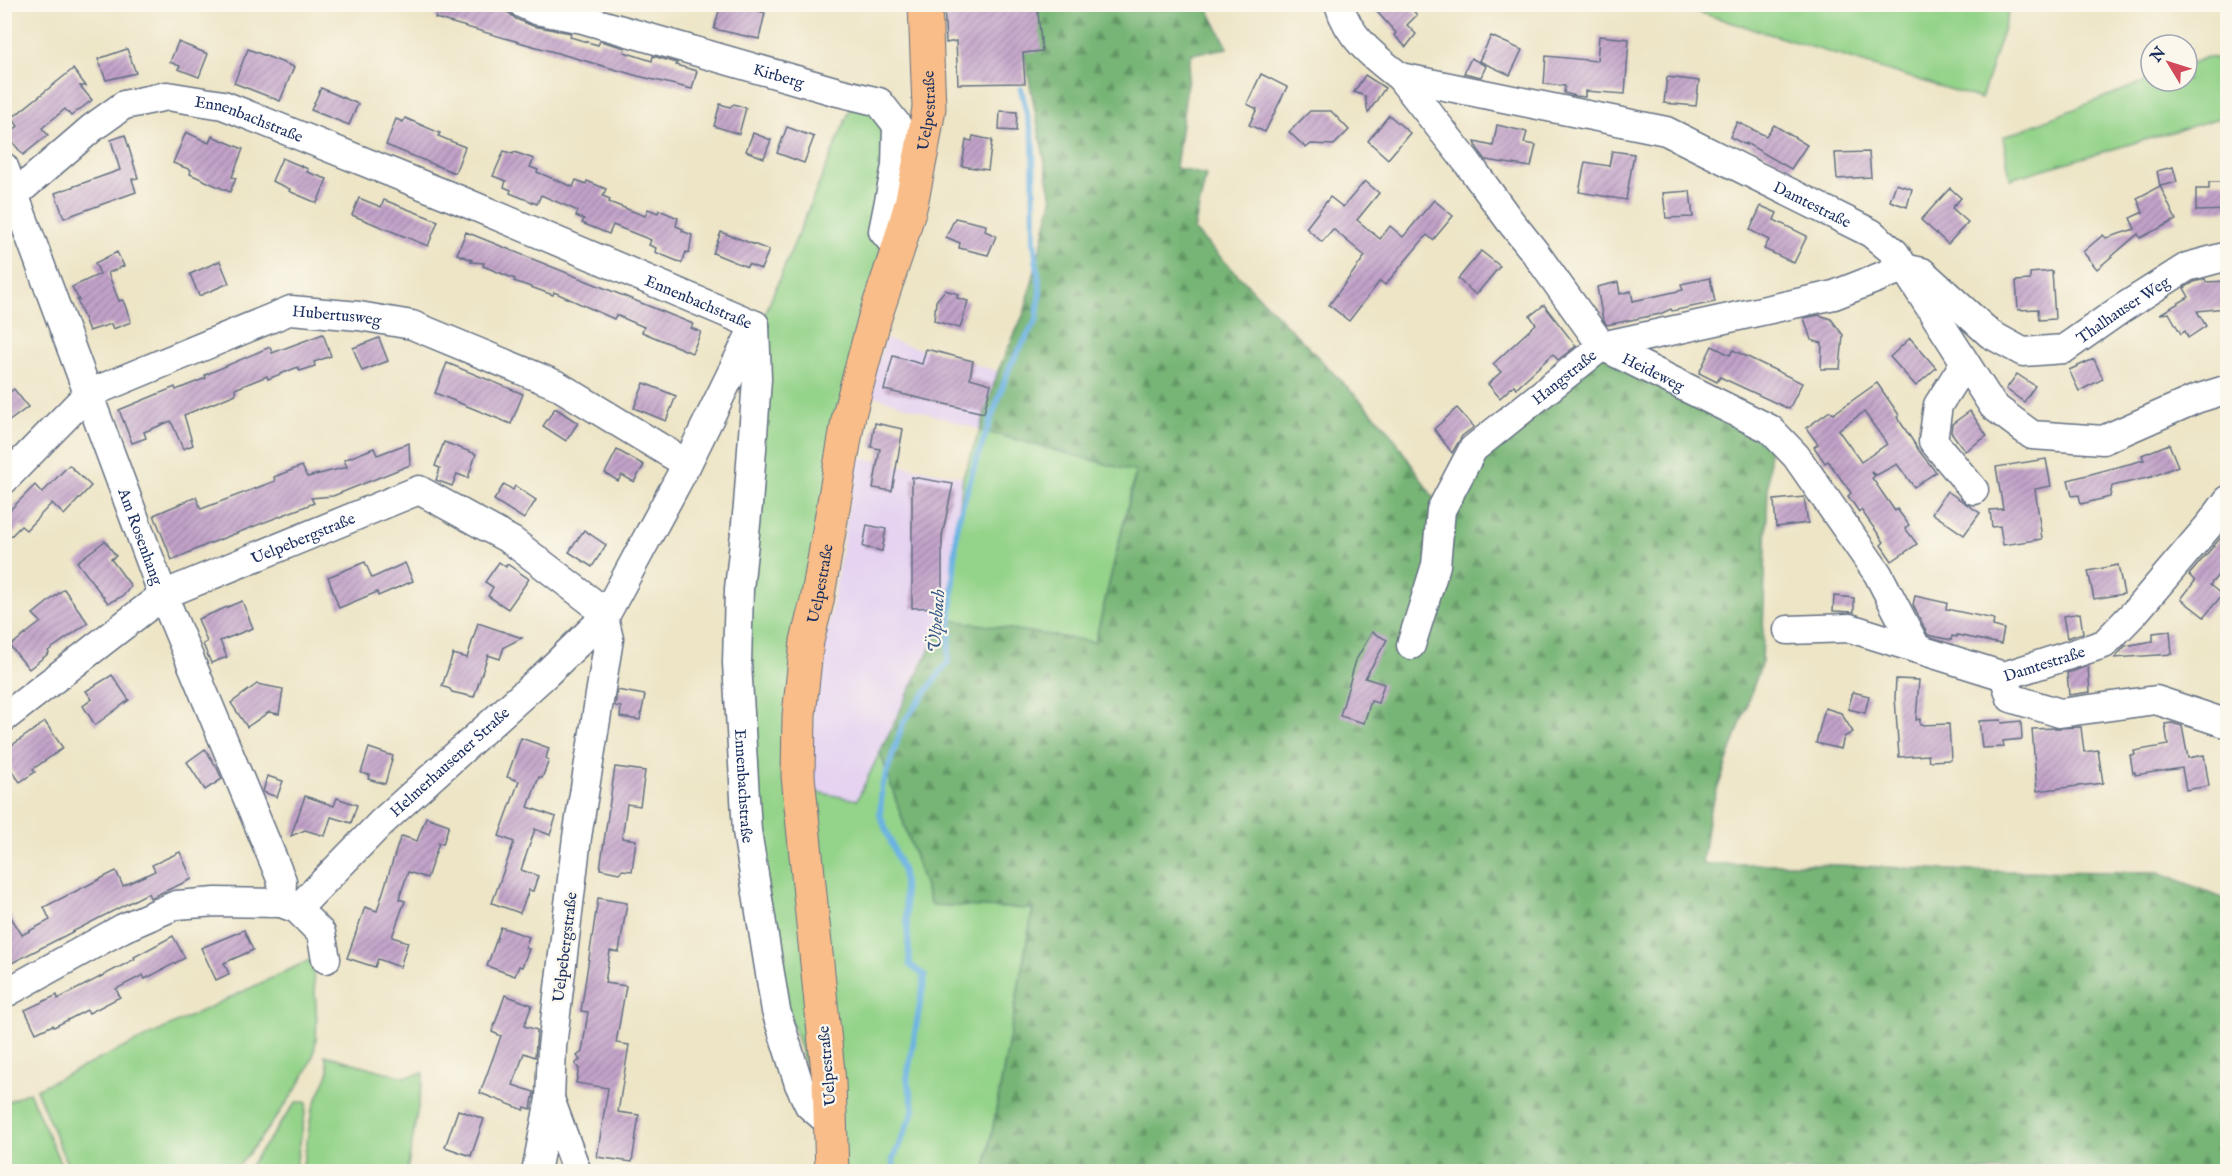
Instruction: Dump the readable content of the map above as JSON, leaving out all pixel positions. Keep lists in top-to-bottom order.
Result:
{
  "streets": {
    "main road": ["Uelpestraße"],
    "street": [
      "Kirberg",
      "Ennenbachstraße",
      "Damtestraße",
      "Thalhauser Weg",
      "Hubertusweg",
      "Heideweg",
      "Hangstraße",
      "Am Rosenhang",
      "Uelpebergstraße",
      "Helmerhausener Straße"
    ]
  },
  "crossings": [
    ["Kirberg", "Uelpestraße"],
    ["Uelpestraße", "Ennenbachstraße"],
    ["Ennenbachstraße", "Am Rosenhang"],
    ["Damtestraße", "Thalhauser Weg"],
    ["Damtestraße", "Heideweg"],
    ["Damtestraße", "Hangstraße"],
    ["Thalhauser Weg", "Hangstraße"],
    ["Hubertusweg", "Am Rosenhang"],
    ["Heideweg", "Hangstraße"],
    ["Am Rosenhang", "Uelpebergstraße"],
    ["Am Rosenhang", "Helmerhausener Straße"],
    ["Uelpebergstraße", "Helmerhausener Straße"]
  ],
  "water": ["Ülpebach"],
  "north": "top left"
}
